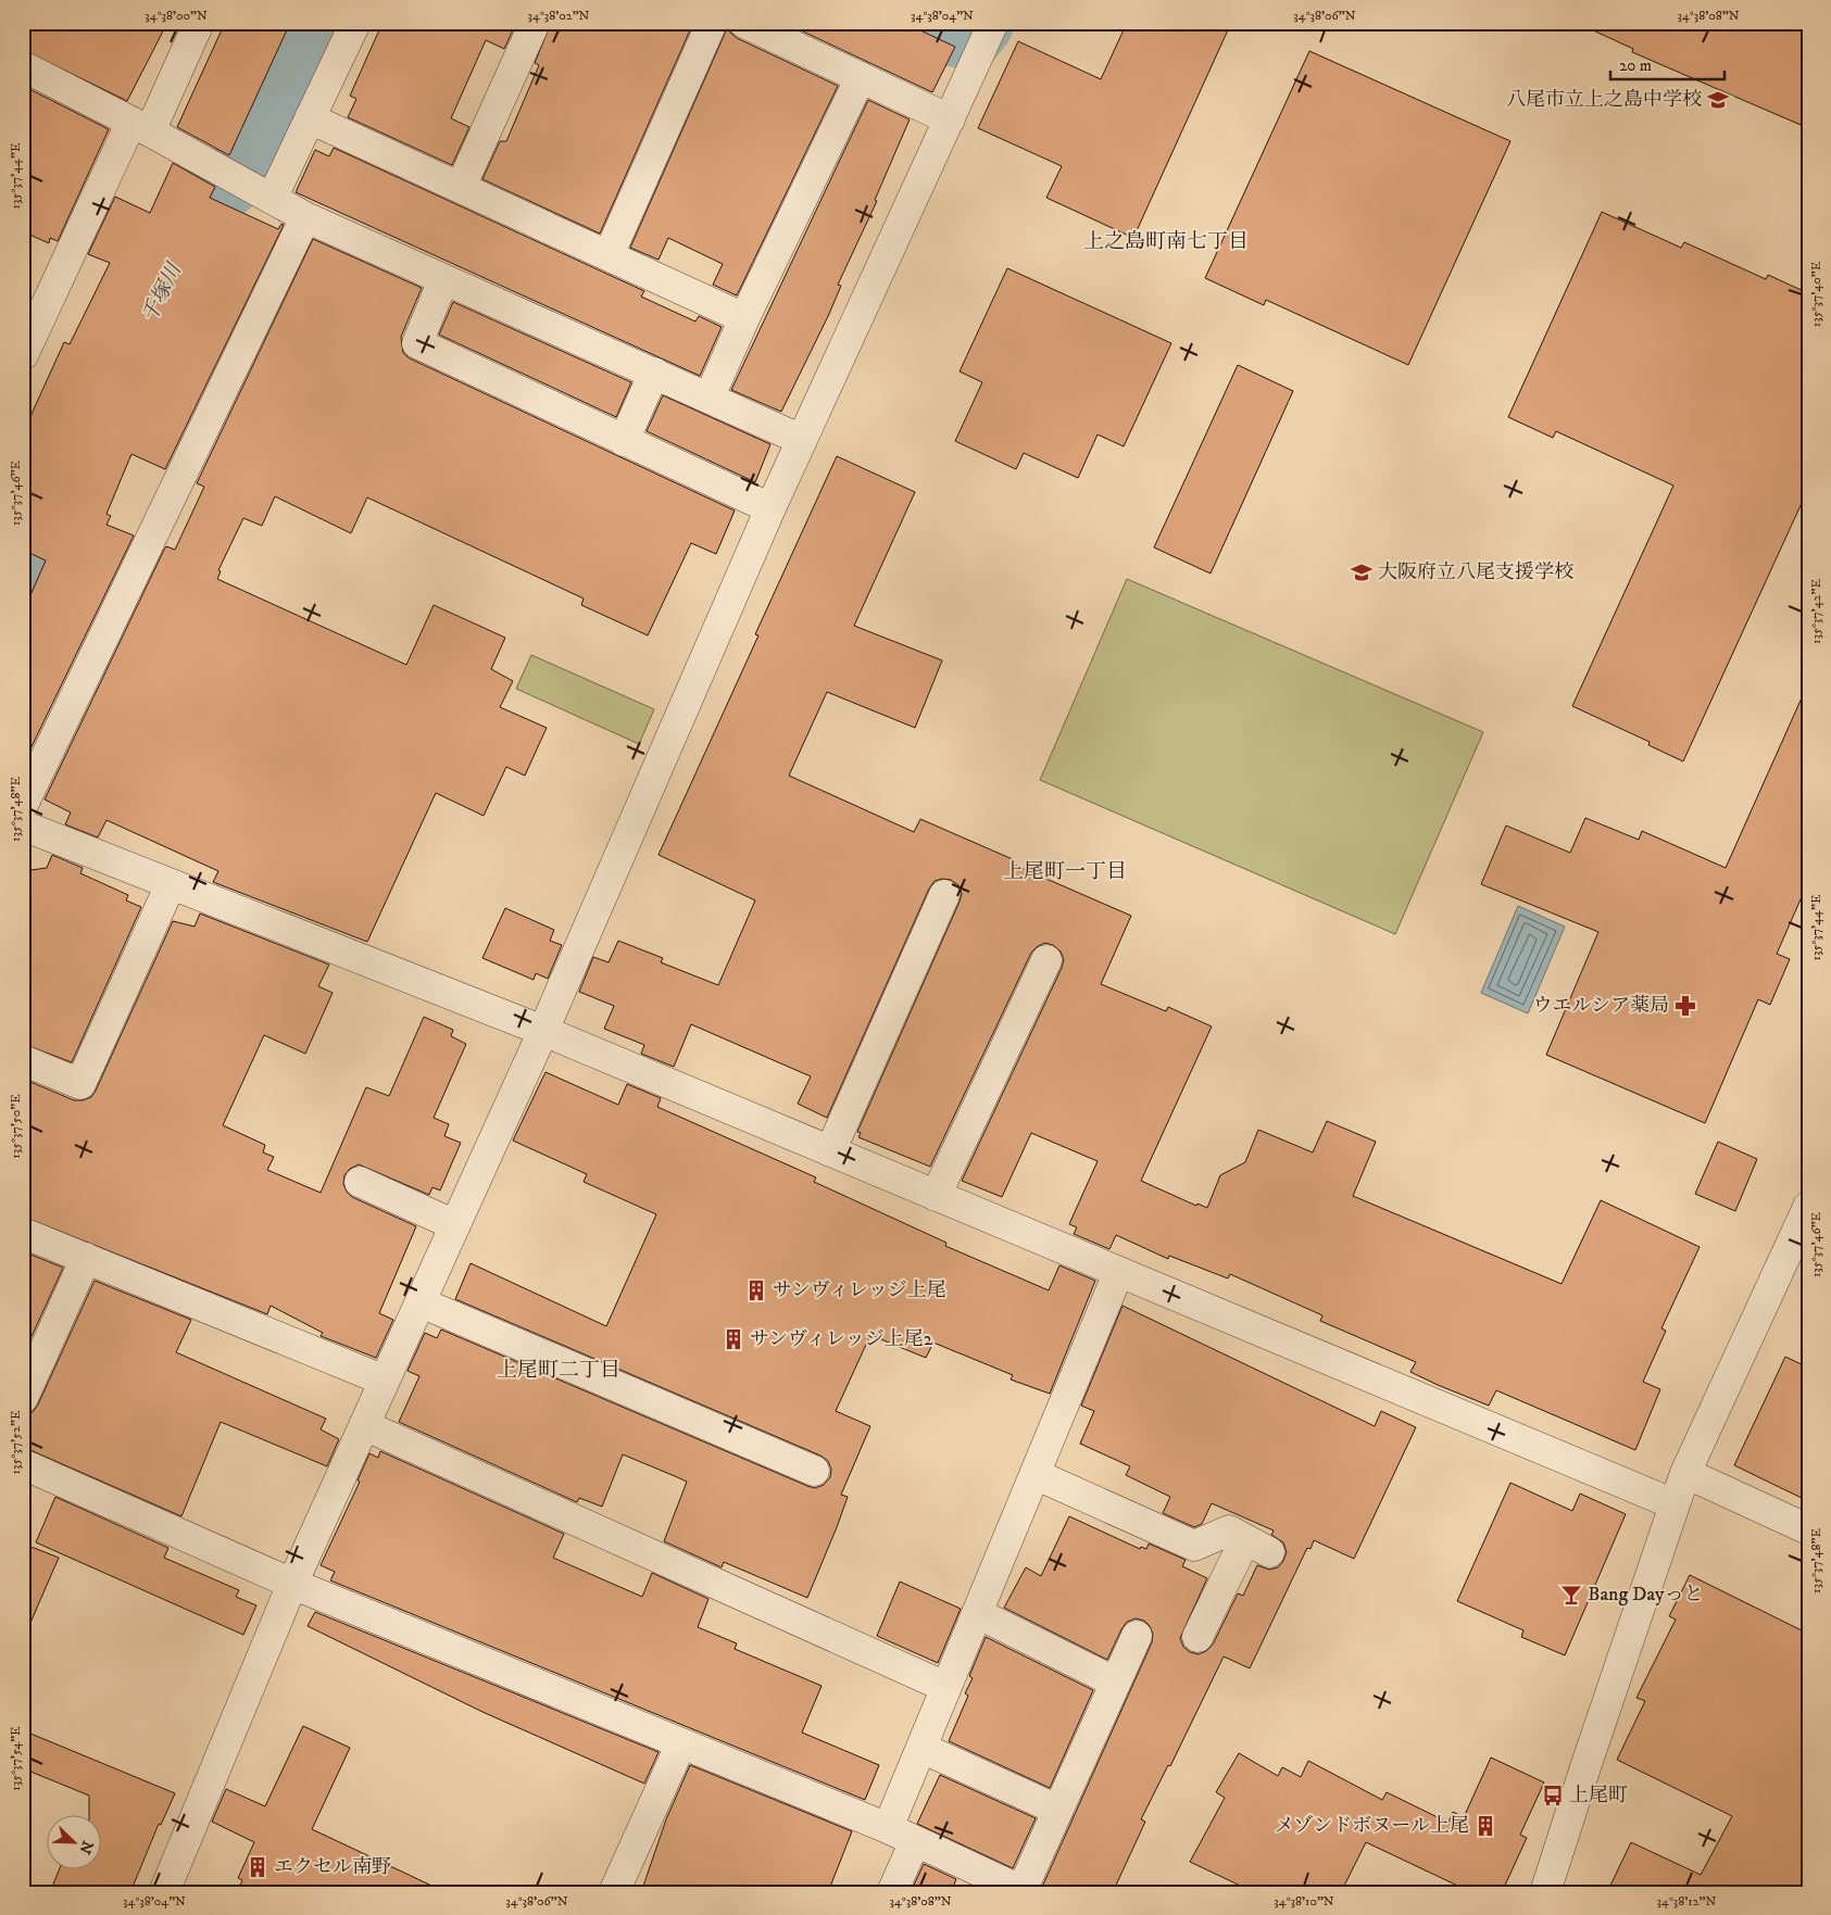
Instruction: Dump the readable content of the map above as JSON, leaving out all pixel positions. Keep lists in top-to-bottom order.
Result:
{
  "districts": ["上之島町南七丁目", "上尾町一丁目", "上尾町二丁目"],
  "water": ["千塚川"],
  "places": {
    "school or university": ["八尾市立上之島中学校", "大阪府立八尾支援学校"],
    "pharmacy": ["ウエルシア薬局"],
    "building": [
      "サンヴィレッジ上尾",
      "サンヴィレッジ上尾2",
      "メゾンドボヌール上尾",
      "エクセル南野"
    ],
    "bar": ["Bang Dayっと"],
    "bus stop": ["上尾町"]
  },
  "scale_bar": "20 m",
  "north": "bottom right",
  "coordinates": [
    "34°38'00\"N",
    "34°38'02\"N",
    "34°38'04\"N",
    "34°38'06\"N",
    "34°38'08\"N",
    "135°37'44\"E",
    "135°37'40\"E",
    "135°37'46\"E",
    "135°37'42\"E",
    "135°37'48\"E",
    "135°37'50\"E",
    "135°37'52\"E",
    "135°37'54\"E",
    "34°38'10\"N",
    "34°38'12\"N"
  ]
}
